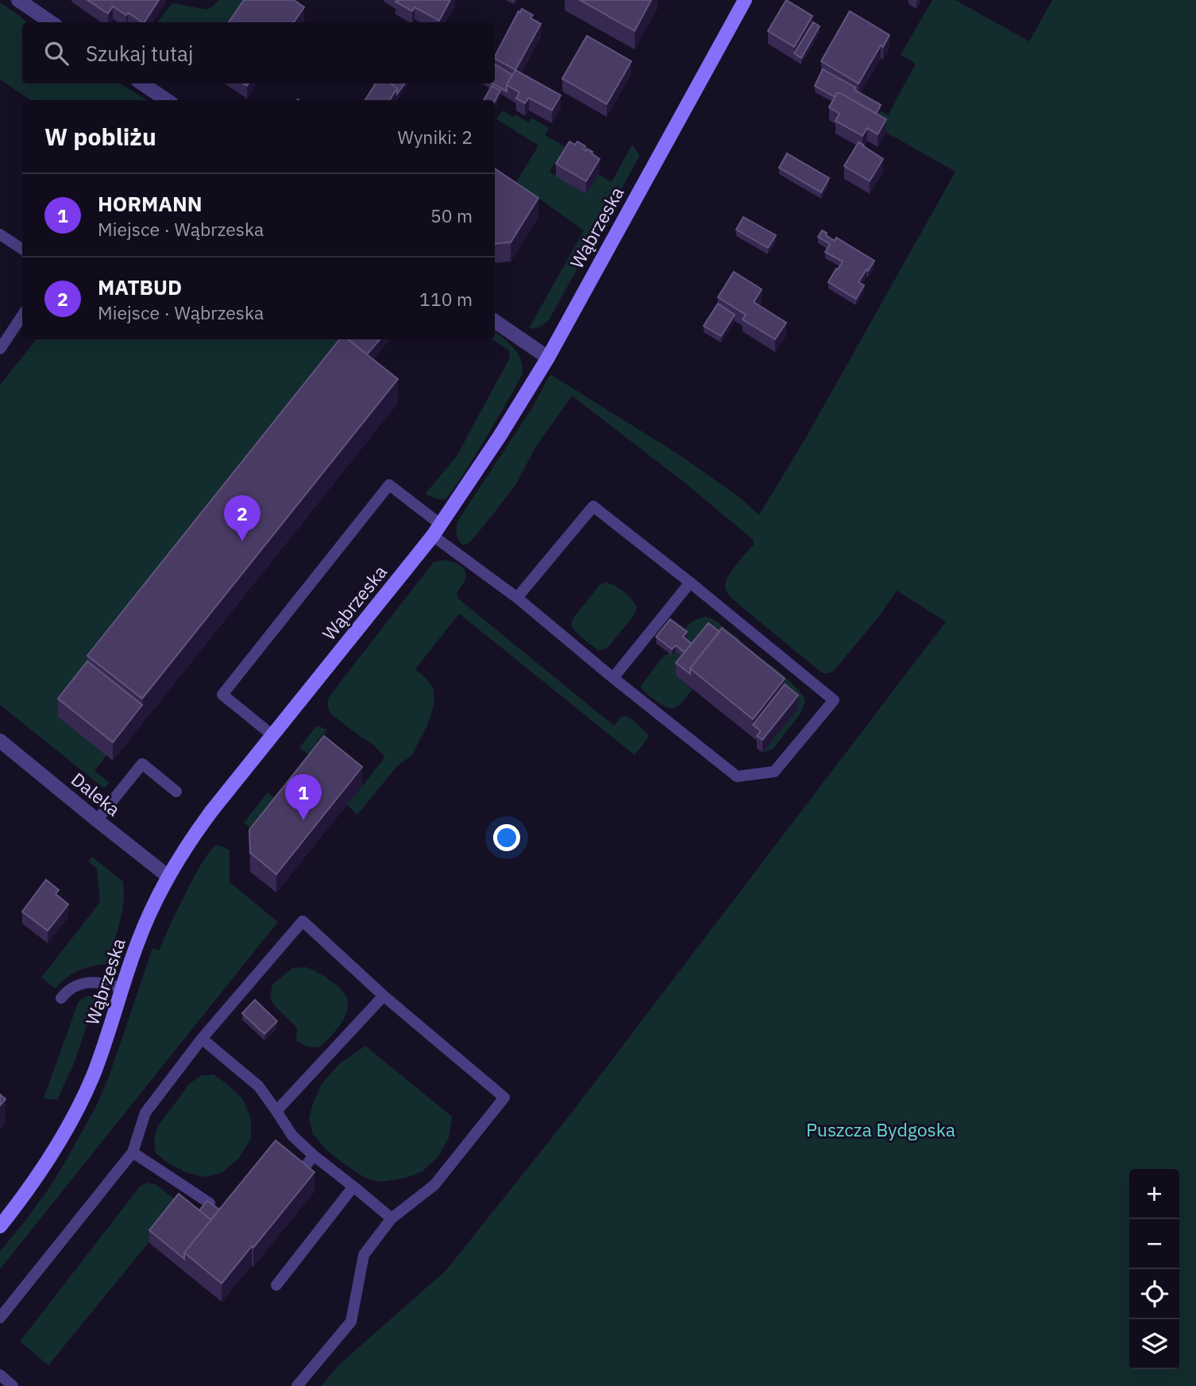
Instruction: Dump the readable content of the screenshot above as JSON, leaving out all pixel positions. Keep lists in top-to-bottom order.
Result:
{
  "streets": {
    "street": ["Wąbrzeska", "Daleka"]
  },
  "crossings": [
    ["Wąbrzeska", "Daleka"]
  ],
  "parks": ["Puszcza Bydgoska"],
  "page": {
    "search": "Szukaj tutaj",
    "heading": ["W pobliżu", "Wyniki: 2"],
    "list": [
      {
        "mark": "1",
        "name": "HORMANN",
        "note": "Miejsce · Wąbrzeska",
        "value": "50 m"
      },
      {
        "mark": "2",
        "name": "MATBUD",
        "note": "Miejsce · Wąbrzeska",
        "value": "110 m"
      }
    ],
    "pins": ["2", "1"],
    "map_buttons": ["+", "−"]
  }
}
